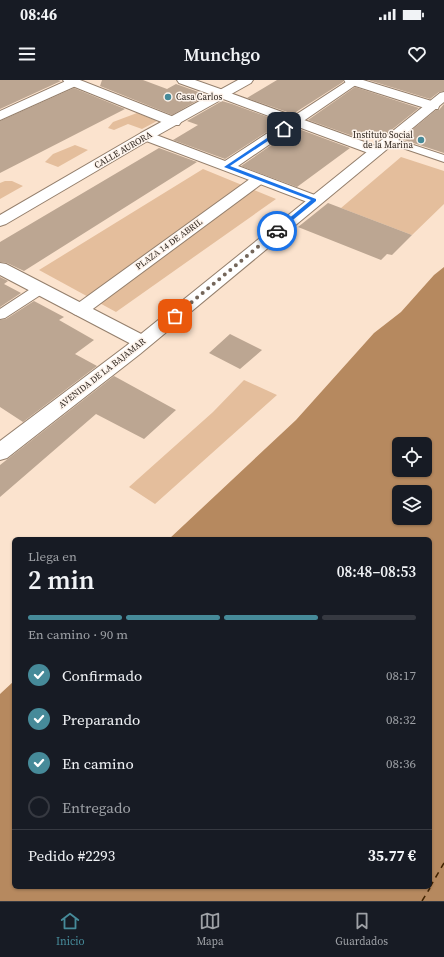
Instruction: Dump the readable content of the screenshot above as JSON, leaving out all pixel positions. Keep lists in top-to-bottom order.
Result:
{
  "streets": {
    "street": ["CALLE AURORA", "PLAZA 14 DE ABRIL", "AVENIDA DE LA BAJAMAR"]
  },
  "places": ["Casa Carlos", "Instituto Social de la Marina"],
  "page": {
    "status": "08:46",
    "header": "Munchgo",
    "heading": ["2 min", "Llega en", "08:48–08:53"],
    "panel": ["Pedido #2293", "35.77 €"],
    "bar": "En camino · 90 m",
    "list": [
      ["Confirmado", "08:17"],
      ["Preparando", "08:32"],
      ["En camino", "08:36"],
      "Entregado"
    ],
    "tabs": ["Inicio", "Mapa", "Guardados"]
  }
}
